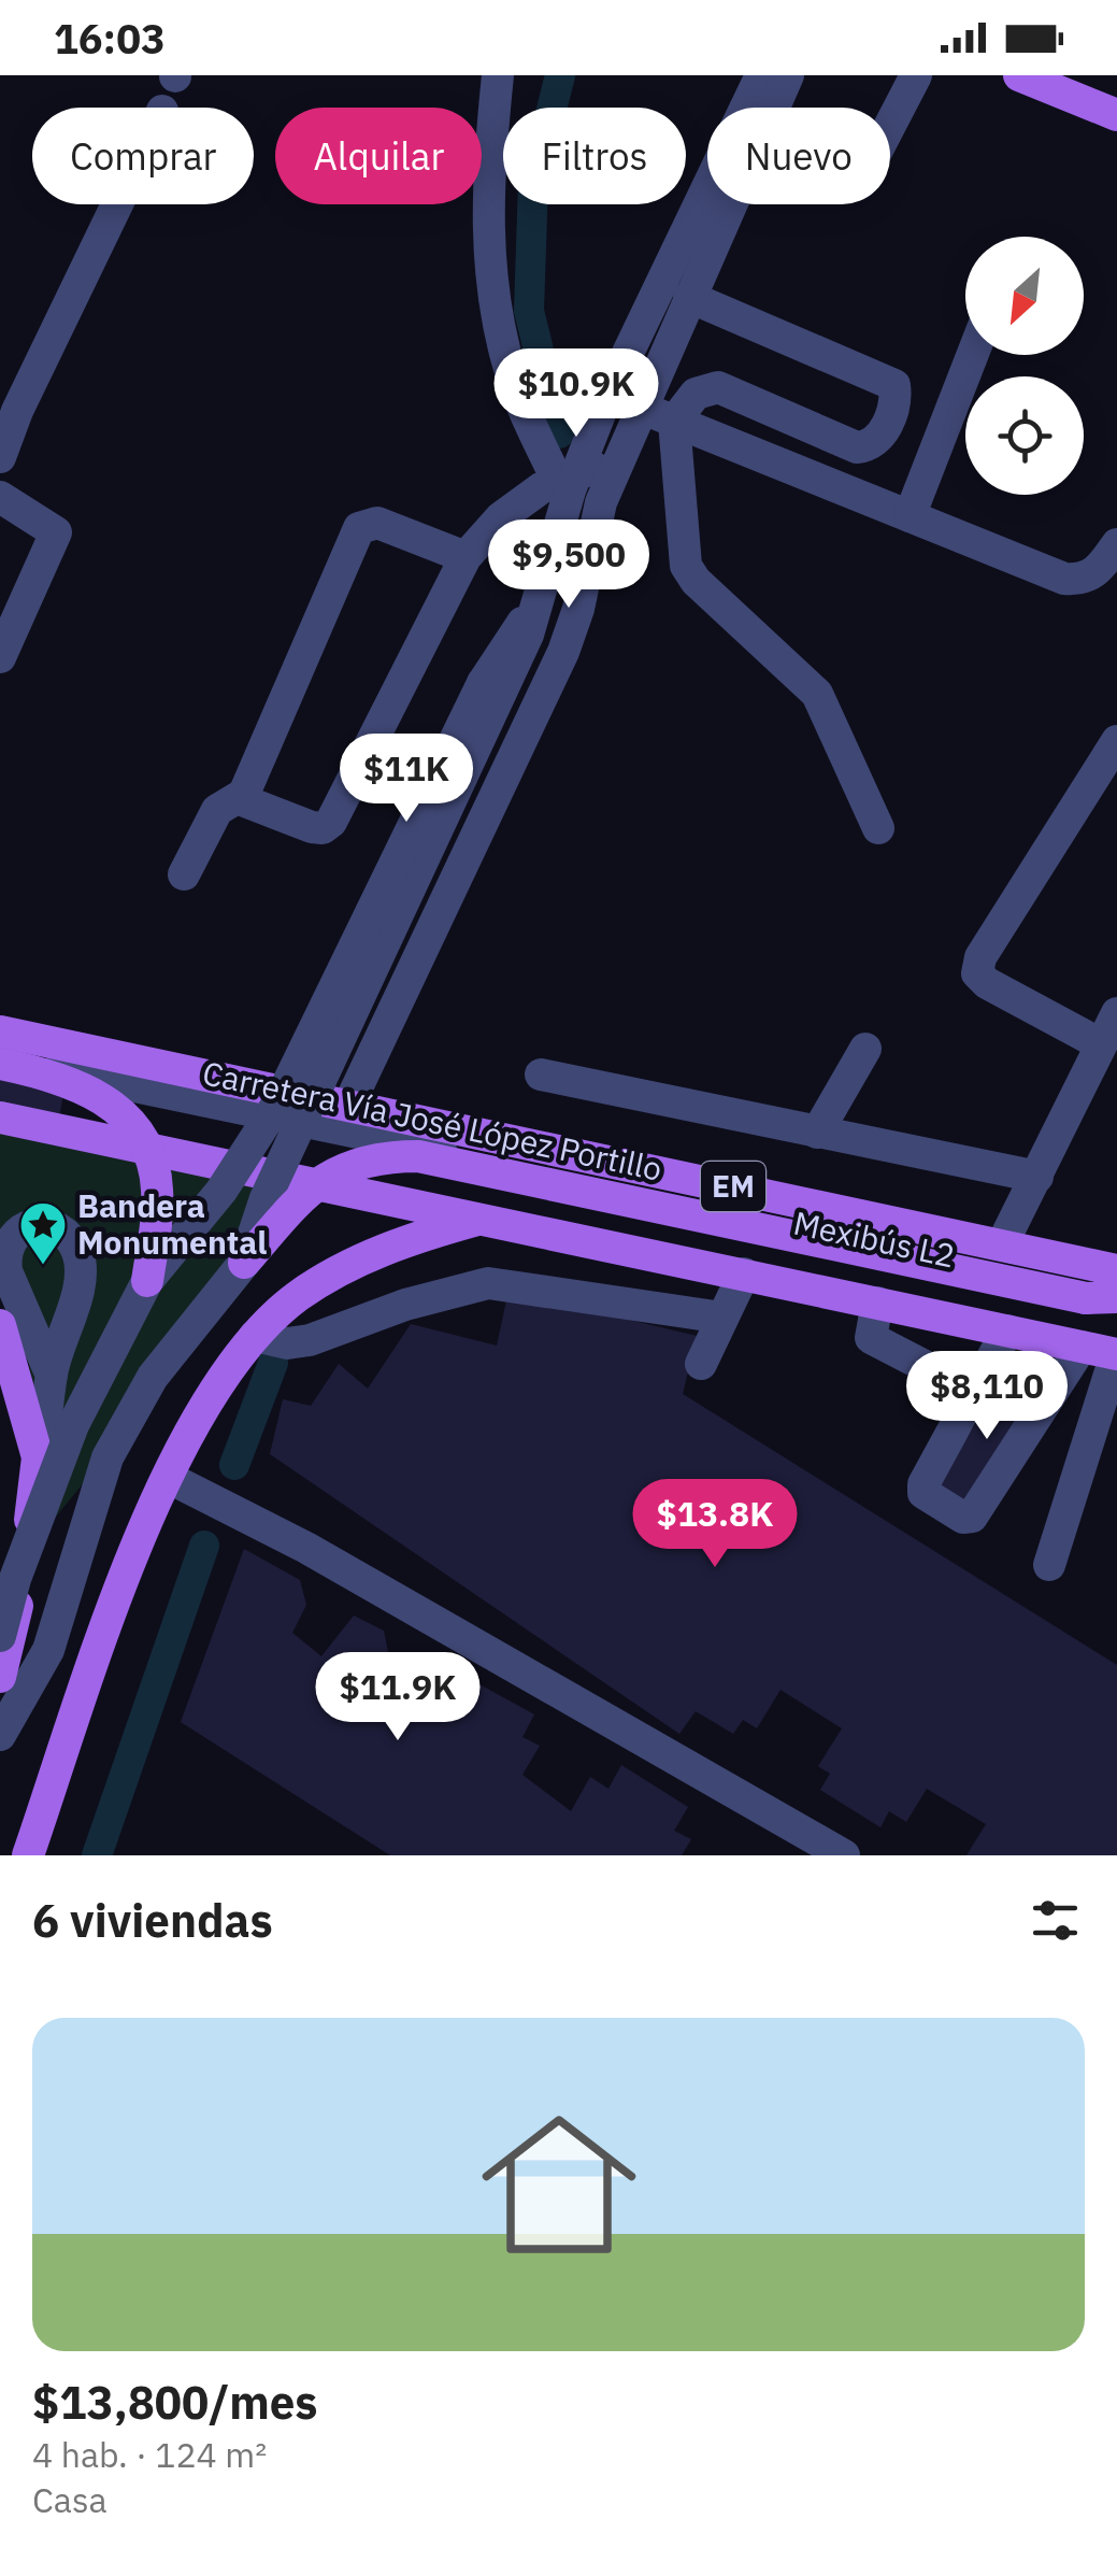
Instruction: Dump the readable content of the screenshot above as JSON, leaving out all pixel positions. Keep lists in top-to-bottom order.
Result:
{
  "streets": {
    "main road": ["Carretera Vía José López Portillo", "EM"],
    "street": ["Mexibús L2"]
  },
  "places": {
    "place": ["Bandera Monumental"]
  },
  "north": "bottom left",
  "page": {
    "status": "16:03",
    "chip": [
      "Comprar",
      "Alquilar",
      "Filtros",
      "Nuevo"
    ],
    "price": [
      "$10.9K",
      "$9,500",
      "$11K",
      "$8,110",
      "$13.8K",
      "$11.9K"
    ],
    "heading": "6 viviendas",
    "list": [
      {
        "name": "$13,800/mes",
        "note": "4 hab. · 124 m² · Casa"
      }
    ]
  }
}
